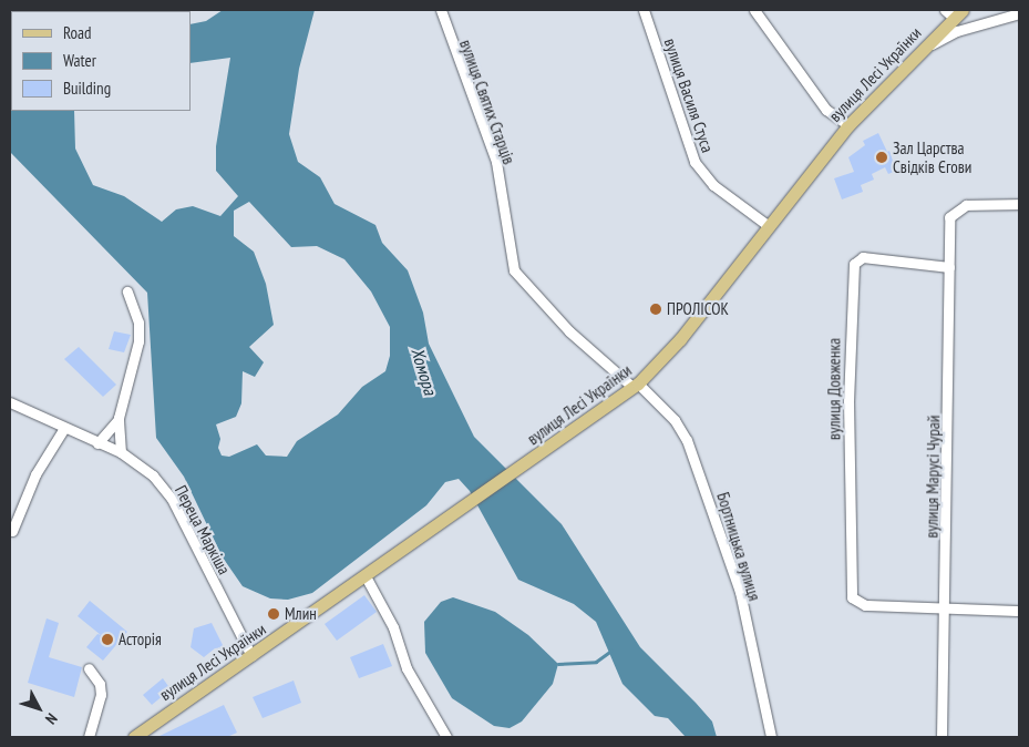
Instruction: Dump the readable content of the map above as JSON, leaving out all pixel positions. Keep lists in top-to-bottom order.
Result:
{
  "streets": {
    "main road": ["вулиця Лесі Українки"],
    "street": [
      "вулиця Василя Стуса",
      "вулиця Святих Старців",
      "вулиця Довженка",
      "вулиця Марусі Чурай",
      "Переца Маркіша",
      "Бортницька вулиця"
    ]
  },
  "crossings": [
    ["вулиця Лесі Українки", "вулиця Василя Стуса"],
    ["вулиця Лесі Українки", "вулиця Святих Старців"],
    ["вулиця Лесі Українки", "Переца Маркіша"],
    ["вулиця Лесі Українки", "Бортницька вулиця"],
    ["вулиця Святих Старців", "Бортницька вулиця"],
    ["вулиця Довженка", "вулиця Марусі Чурай"]
  ],
  "water": ["Хомора"],
  "places": [
    "Зал Царства Свідків Єгови",
    "ПРОЛІСОК",
    "Млин",
    "Асторія"
  ],
  "legend": ["Road", "Water", "Building"],
  "north": "bottom right"
}
